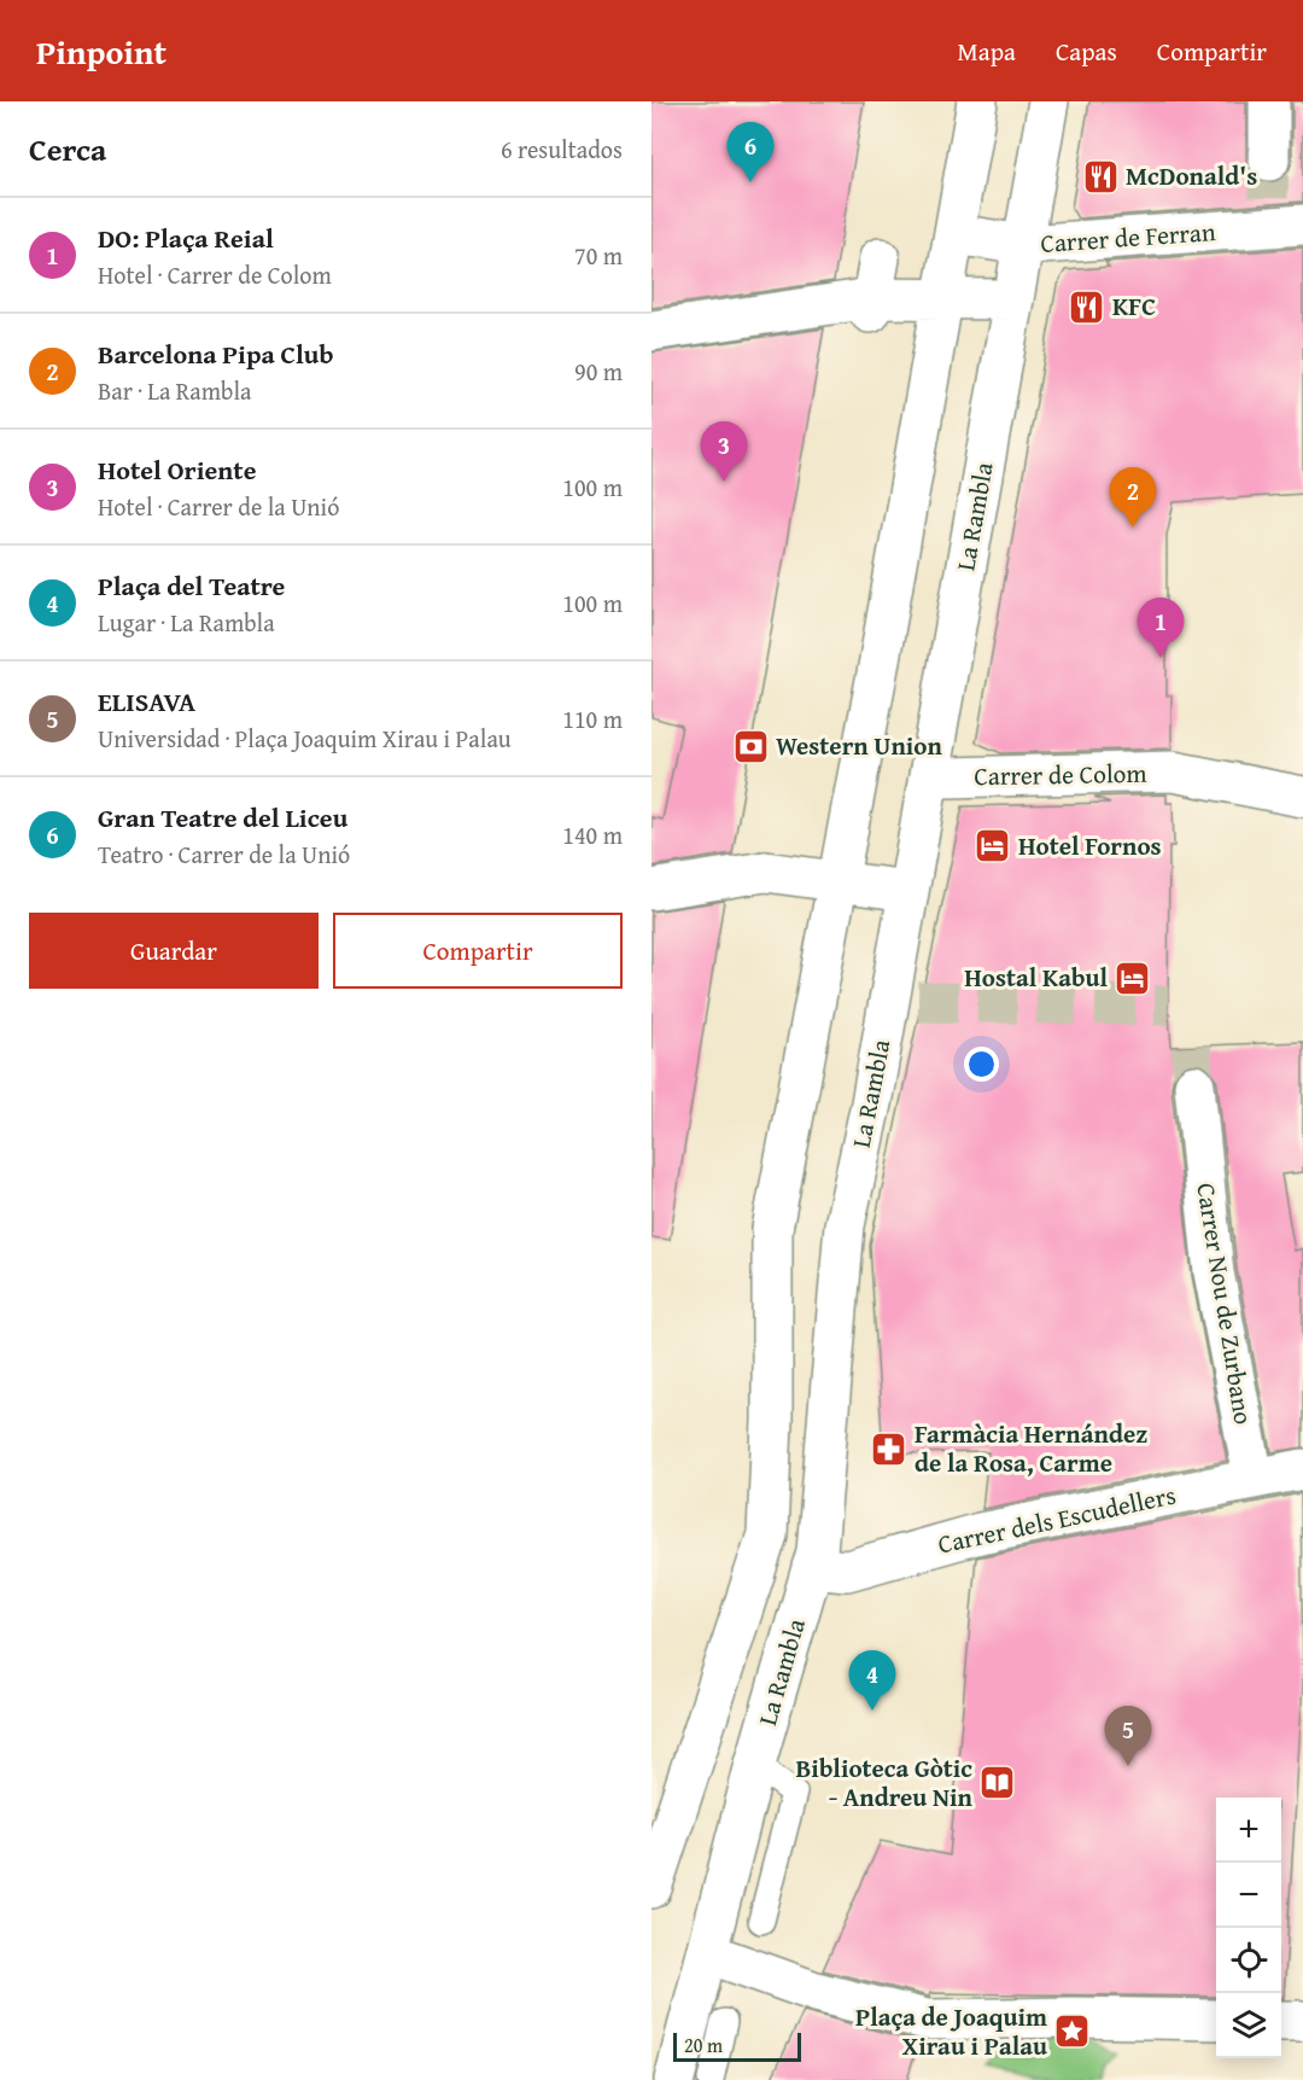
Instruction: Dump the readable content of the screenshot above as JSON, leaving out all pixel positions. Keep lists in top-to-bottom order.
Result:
{
  "streets": {
    "street": [
      "Carrer de Ferran",
      "La Rambla",
      "Carrer de Colom",
      "Carrer Nou de Zurbano",
      "Carrer dels Escudellers"
    ]
  },
  "crossings": [
    ["Carrer de Ferran", "La Rambla"],
    ["La Rambla", "Carrer dels Escudellers"],
    ["Carrer Nou de Zurbano", "Carrer dels Escudellers"]
  ],
  "places": {
    "restaurant": ["McDonald's", "KFC"],
    "bank": ["Western Union"],
    "hotel": ["Hotel Fornos", "Hostal Kabul"],
    "pharmacy": ["Farmàcia Hernández de la Rosa, Carme"],
    "library": ["Biblioteca Gòtic - Andreu Nin"],
    "place": ["Plaça de Joaquim Xirau i Palau"]
  },
  "scale_bar": "20 m",
  "page": {
    "header": "Pinpoint",
    "nav": ["Mapa", "Capas", "Compartir"],
    "heading": ["Cerca", "6 resultados"],
    "pins": [
      "6",
      "3",
      "2",
      "1",
      "4",
      "5"
    ],
    "list": [
      {
        "mark": "1",
        "name": "DO: Plaça Reial",
        "note": "Hotel · Carrer de Colom",
        "value": "70 m"
      },
      {
        "mark": "2",
        "name": "Barcelona Pipa Club",
        "note": "Bar · La Rambla",
        "value": "90 m"
      },
      {
        "mark": "3",
        "name": "Hotel Oriente",
        "note": "Hotel · Carrer de la Unió",
        "value": "100 m"
      },
      {
        "mark": "4",
        "name": "Plaça del Teatre",
        "note": "Lugar · La Rambla",
        "value": "100 m"
      },
      {
        "mark": "5",
        "name": "ELISAVA",
        "note": "Universidad · Plaça Joaquim Xirau i Palau",
        "value": "110 m"
      },
      {
        "mark": "6",
        "name": "Gran Teatre del Liceu",
        "note": "Teatro · Carrer de la Unió",
        "value": "140 m"
      }
    ],
    "buttons": ["Guardar", "Compartir"],
    "map_buttons": ["+", "−"],
    "scale": "20 m"
  }
}
